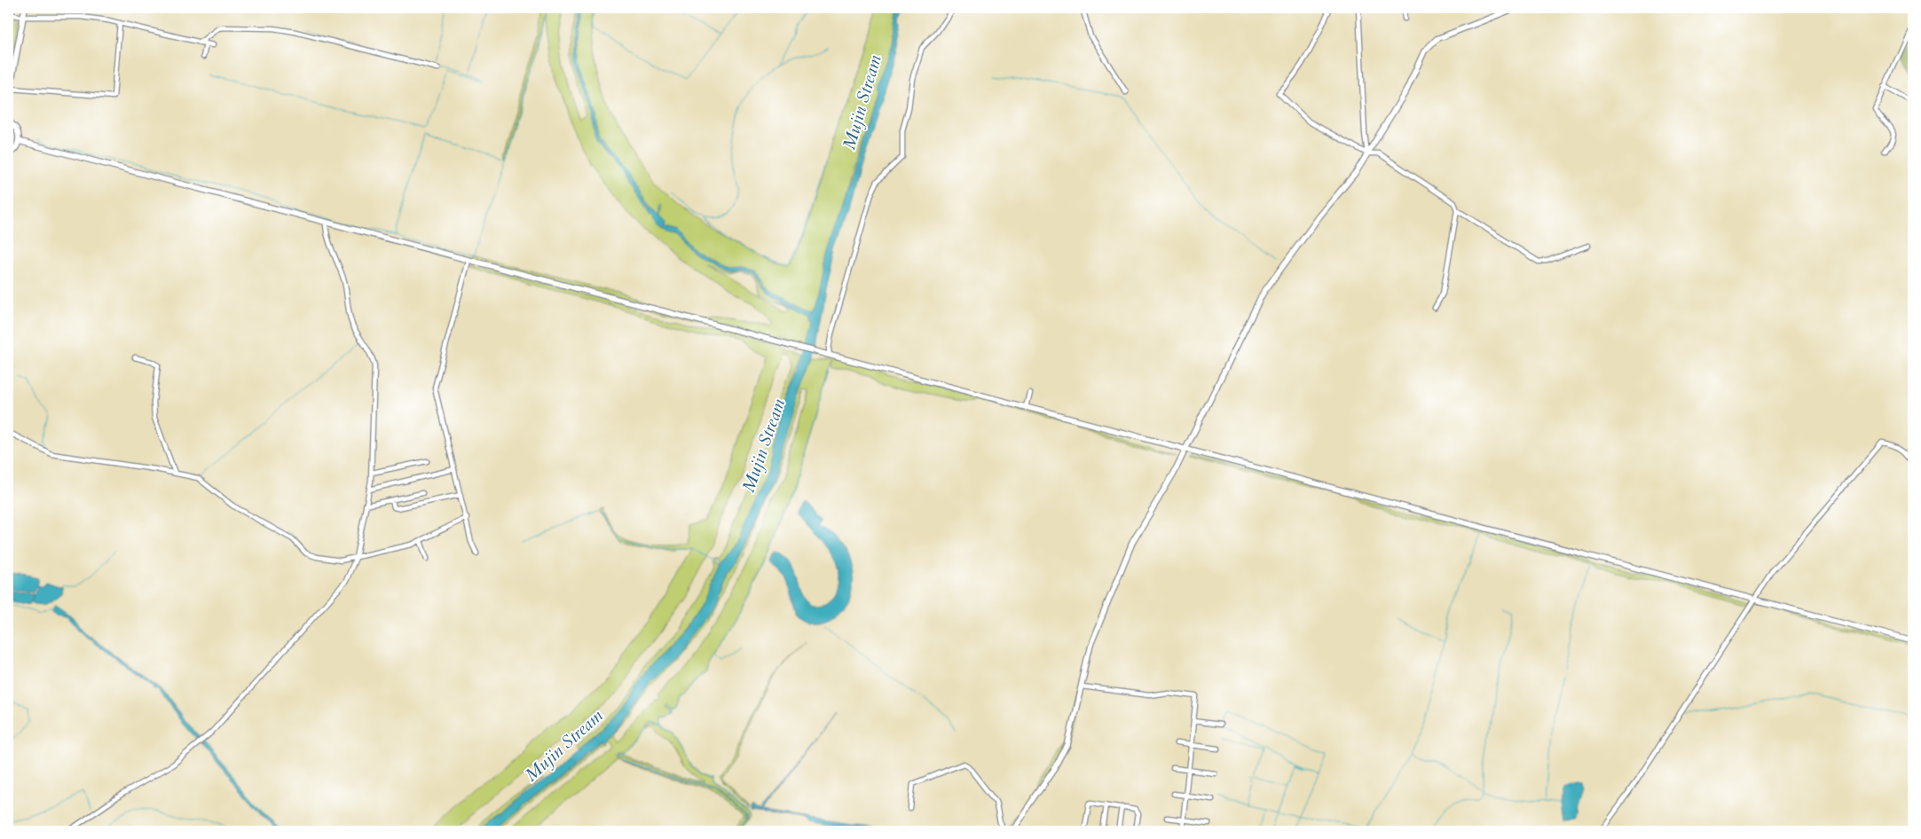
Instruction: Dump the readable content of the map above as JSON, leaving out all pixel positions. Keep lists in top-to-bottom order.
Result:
{
  "water": ["Mujin Stream"]
}
